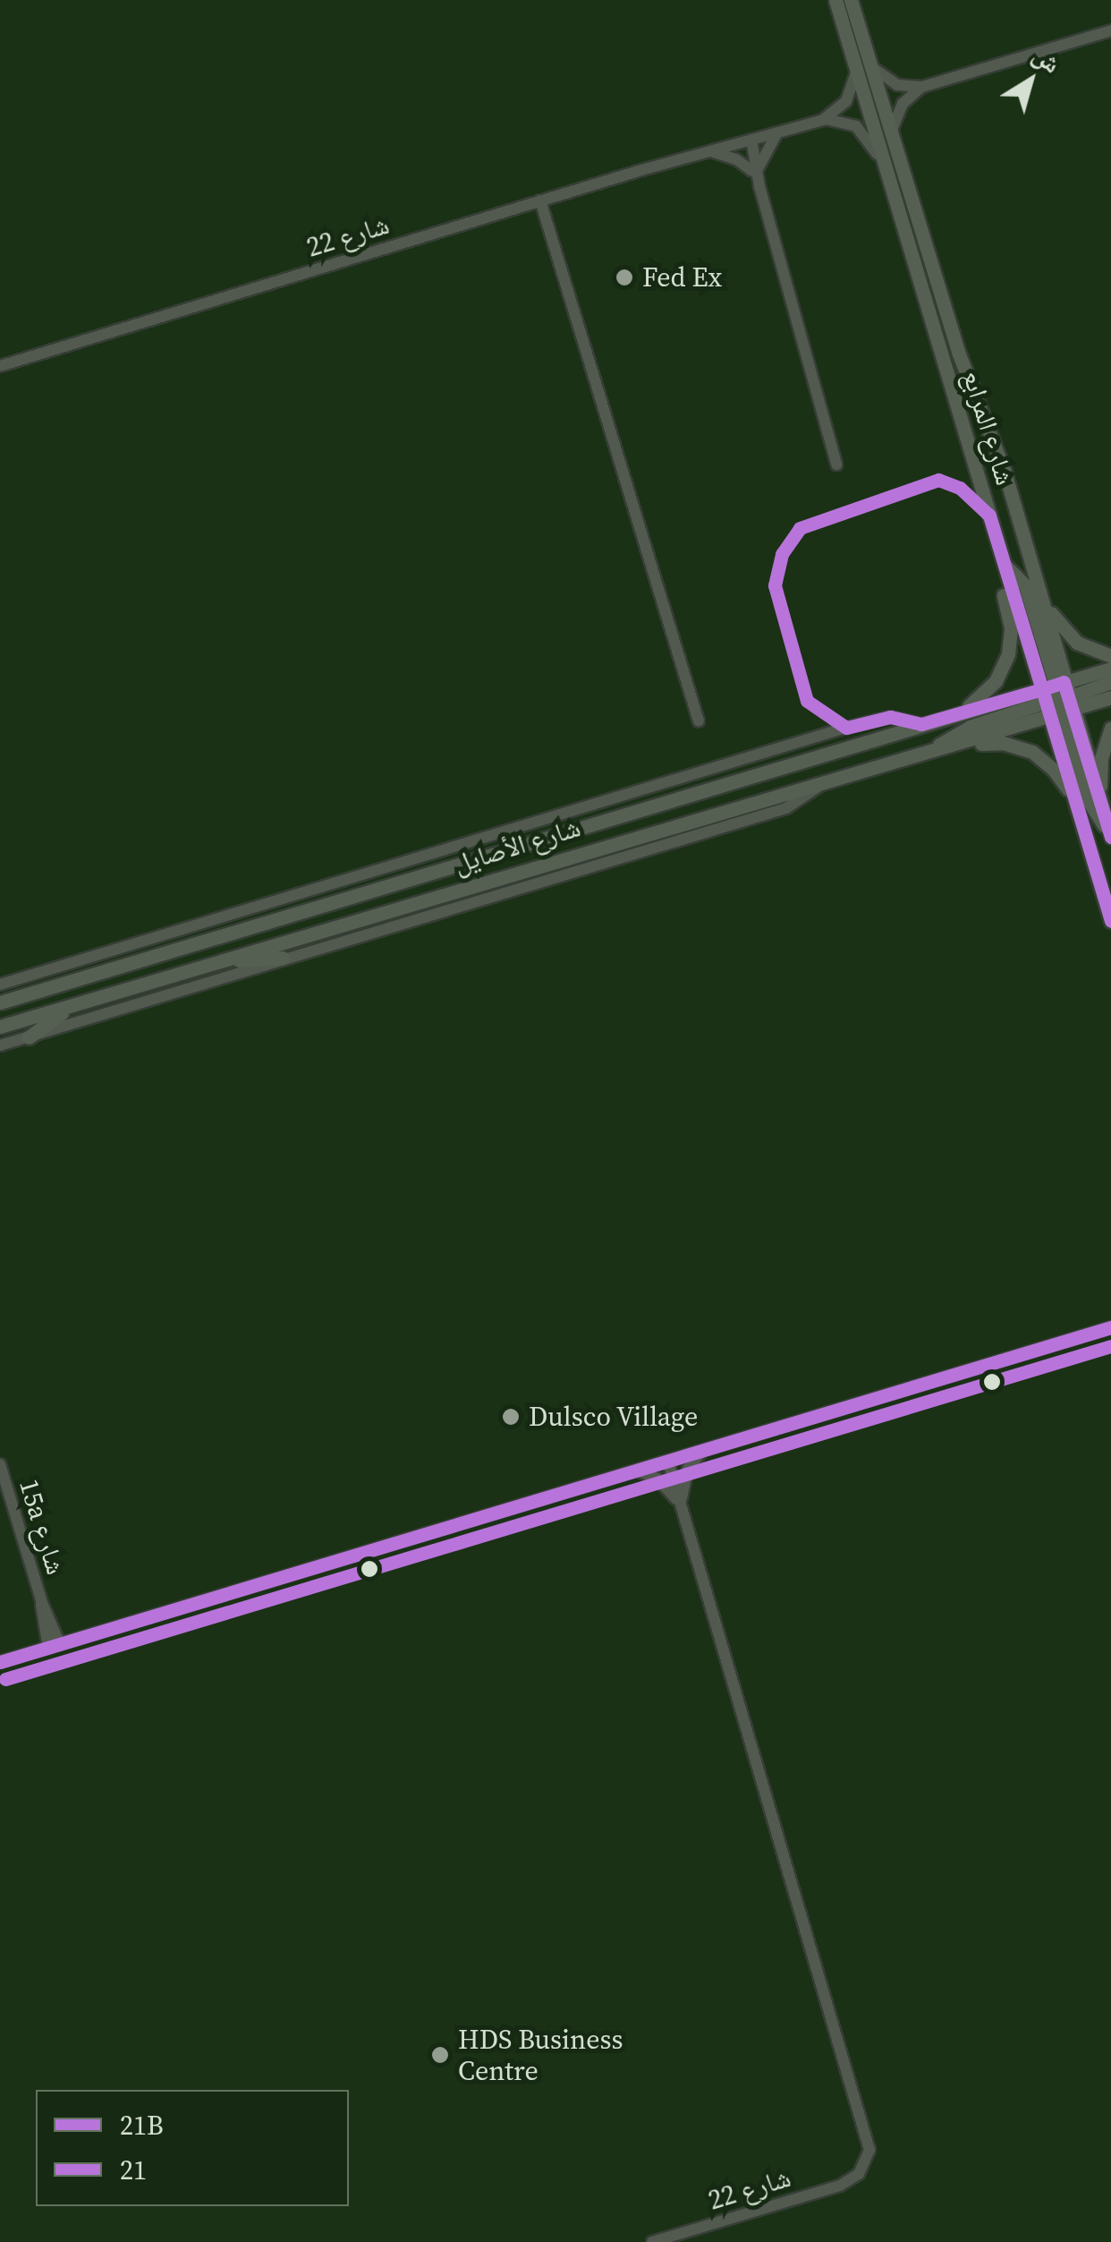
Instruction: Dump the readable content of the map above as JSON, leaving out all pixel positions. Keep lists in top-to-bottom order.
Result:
{
  "streets": {
    "main road": ["شارع المرابع", "شارع الأصايل"],
    "street": ["شارع 22", "15a شارع"]
  },
  "crossings": [
    ["شارع المرابع", "شارع الأصايل"]
  ],
  "places": ["Fed Ex", "Dulsco Village", "HDS Business Centre"],
  "lines": ["transit line 21B", "transit line 21"],
  "legend": ["21B", "21"],
  "north": "top right"
}
